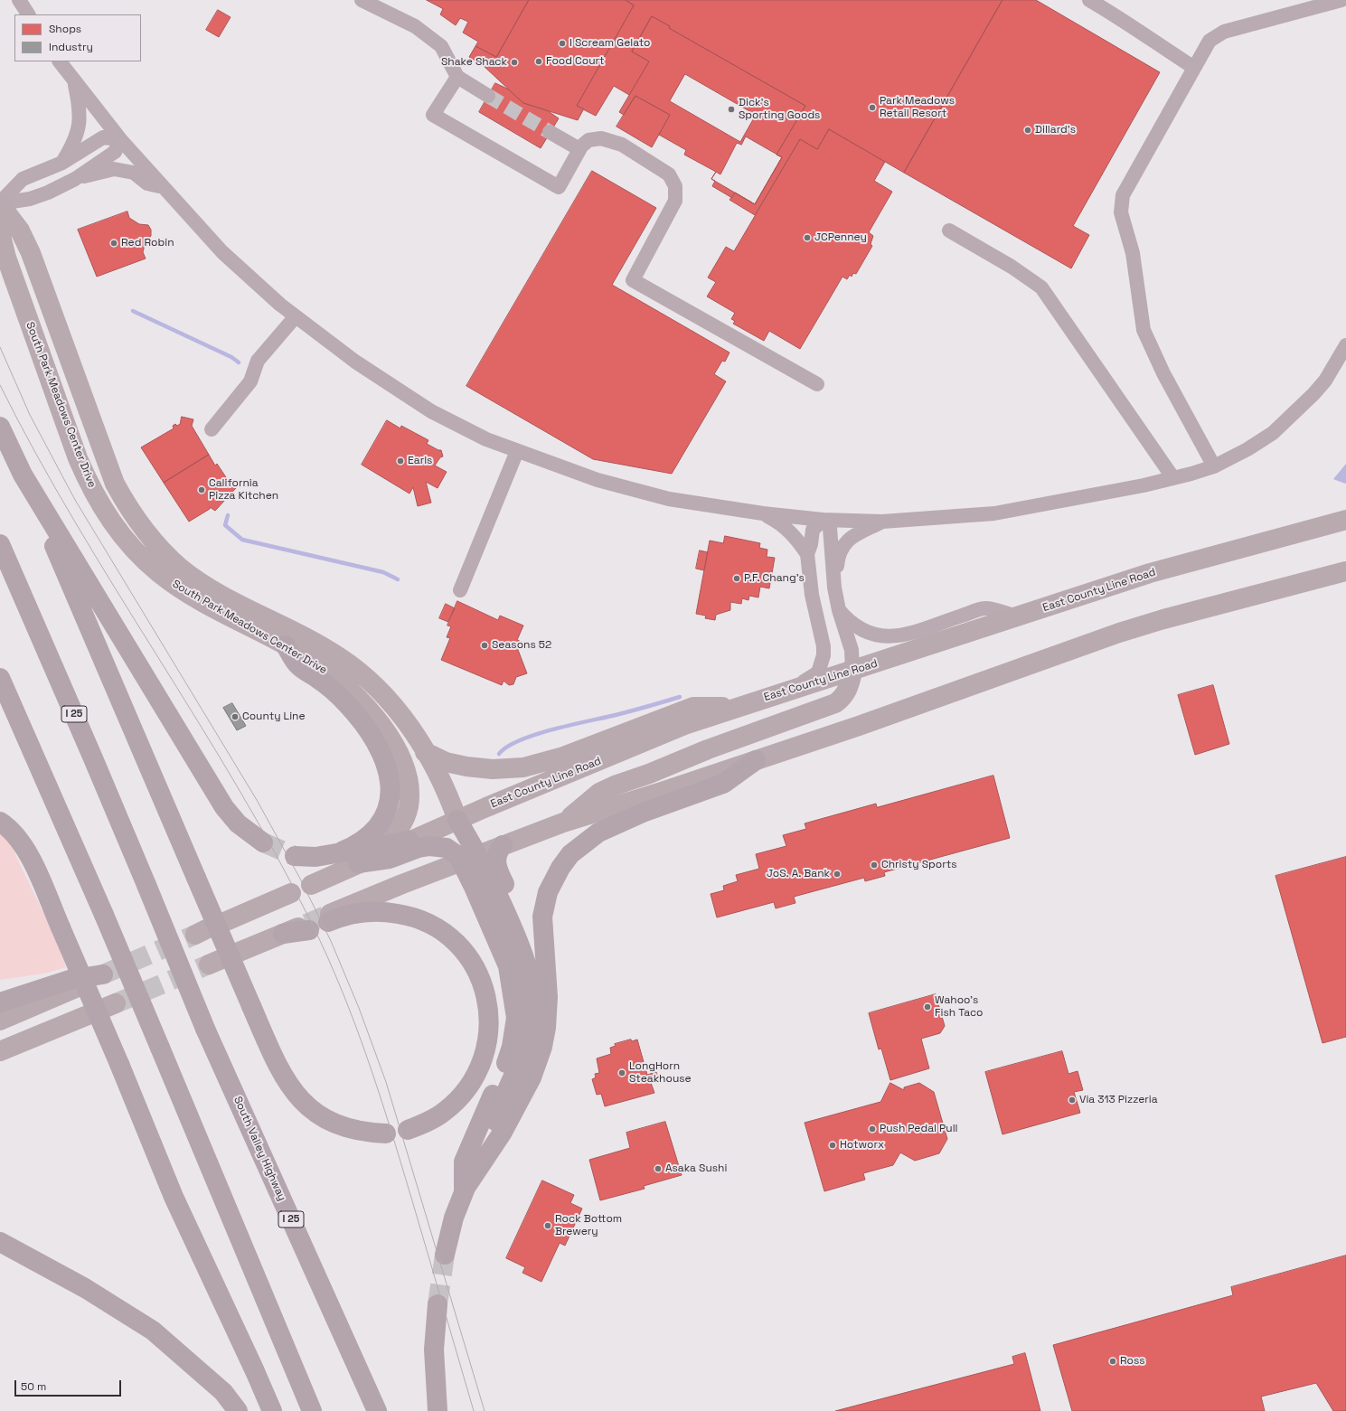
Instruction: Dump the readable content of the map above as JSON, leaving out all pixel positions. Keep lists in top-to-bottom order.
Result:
{
  "streets": {
    "highway": ["I 25", "South Valley Highway"],
    "main road": ["South Park Meadows Center Drive", "East County Line Road"]
  },
  "crossings": [
    ["South Park Meadows Center Drive", "East County Line Road"]
  ],
  "places": [
    "I Scream Gelato",
    "Food Court",
    "Shake Shack",
    "Park Meadows Retail Resort",
    "Dick's Sporting Goods",
    "Dillard's",
    "JCPenney",
    "Red Robin",
    "Earls",
    "California Pizza Kitchen",
    "P.F. Chang's",
    "Seasons 52",
    "County Line",
    "Christy Sports",
    "JoS. A. Bank",
    "Wahoo's Fish Taco",
    "LongHorn Steakhouse",
    "Via 313 Pizzeria",
    "Push Pedal Pull",
    "Hotworx",
    "Asaka Sushi",
    "Rock Bottom Brewery",
    "Ross"
  ],
  "legend": ["Shops", "Industry"],
  "scale_bar": "50 m"
}
